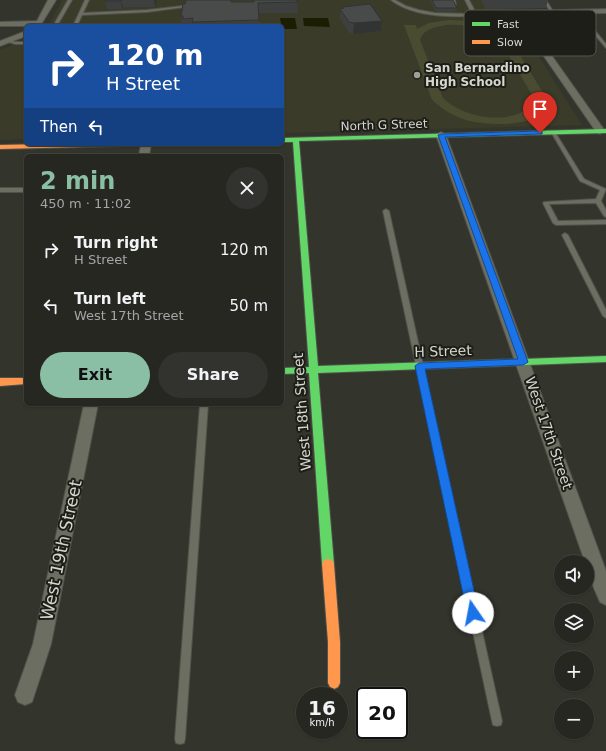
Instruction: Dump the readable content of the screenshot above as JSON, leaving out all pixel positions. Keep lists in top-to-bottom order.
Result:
{
  "streets": {
    "street": [
      "North G Street",
      "H Street",
      "West 18th Street",
      "West 17th Street",
      "West 19th Street"
    ]
  },
  "crossings": [
    ["North G Street", "West 18th Street"],
    ["North G Street", "West 17th Street"],
    ["H Street", "West 18th Street"],
    ["H Street", "West 17th Street"]
  ],
  "places": ["San Bernardino High School"],
  "legend": ["Fast", "Slow"],
  "page": {
    "turn": ["120 m", "H Street"],
    "then": "Then",
    "heading": ["2 min", "450 m · 11:02"],
    "list": [
      {
        "name": "Turn right",
        "note": "H Street",
        "value": "120 m"
      },
      {
        "name": "Turn left",
        "note": "West 17th Street",
        "value": "50 m"
      }
    ],
    "buttons": ["Exit", "Share"],
    "map_buttons": ["+", "−"],
    "speed": "16 km/h",
    "limit": "20"
  }
}
